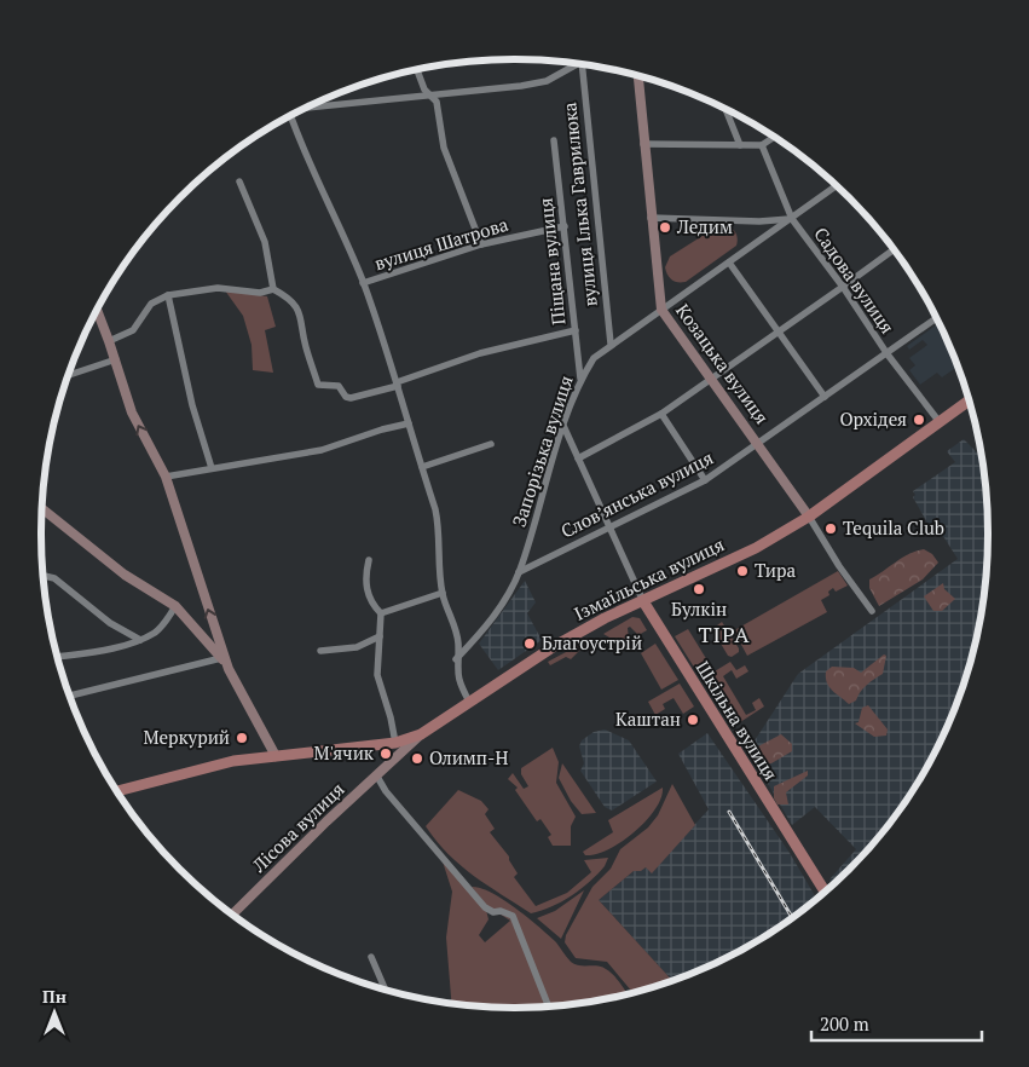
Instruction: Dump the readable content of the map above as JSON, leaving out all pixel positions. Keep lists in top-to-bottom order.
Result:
{
  "streets": {
    "main road": ["Ізмаїльська вулиця", "Шкільна вулиця"],
    "street": [
      "вулиця Ілька Гаврилюка",
      "вулиця Шатрова",
      "Піщана вулиця",
      "Садова вулиця",
      "Козацька вулиця",
      "Запорізька вулиця",
      "Словʼянська вулиця",
      "Лісова вулиця"
    ]
  },
  "crossings": [
    ["вулиця Ілька Гаврилюка", "Запорізька вулиця"],
    ["вулиця Шатрова", "Піщана вулиця"],
    ["Піщана вулиця", "Запорізька вулиця"],
    ["Садова вулиця", "Запорізька вулиця"],
    ["Садова вулиця", "Словʼянська вулиця"],
    ["Садова вулиця", "Ізмаїльська вулиця"],
    ["Козацька вулиця", "Запорізька вулиця"],
    ["Козацька вулиця", "Словʼянська вулиця"],
    ["Козацька вулиця", "Ізмаїльська вулиця"],
    ["Запорізька вулиця", "Словʼянська вулиця"],
    ["Запорізька вулиця", "Шкільна вулиця"],
    ["Словʼянська вулиця", "Шкільна вулиця"],
    ["Ізмаїльська вулиця", "Шкільна вулиця"],
    ["Ізмаїльська вулиця", "Лісова вулиця"]
  ],
  "districts": ["ТІРА"],
  "places": [
    "Ледим",
    "Орхідея",
    "Tequila Club",
    "Тира",
    "Булкін",
    "Благоустрій",
    "Каштан",
    "Меркурий",
    "М'ячик",
    "Олимп-Н"
  ],
  "scale_bar": "200 m",
  "north": "top"
}
